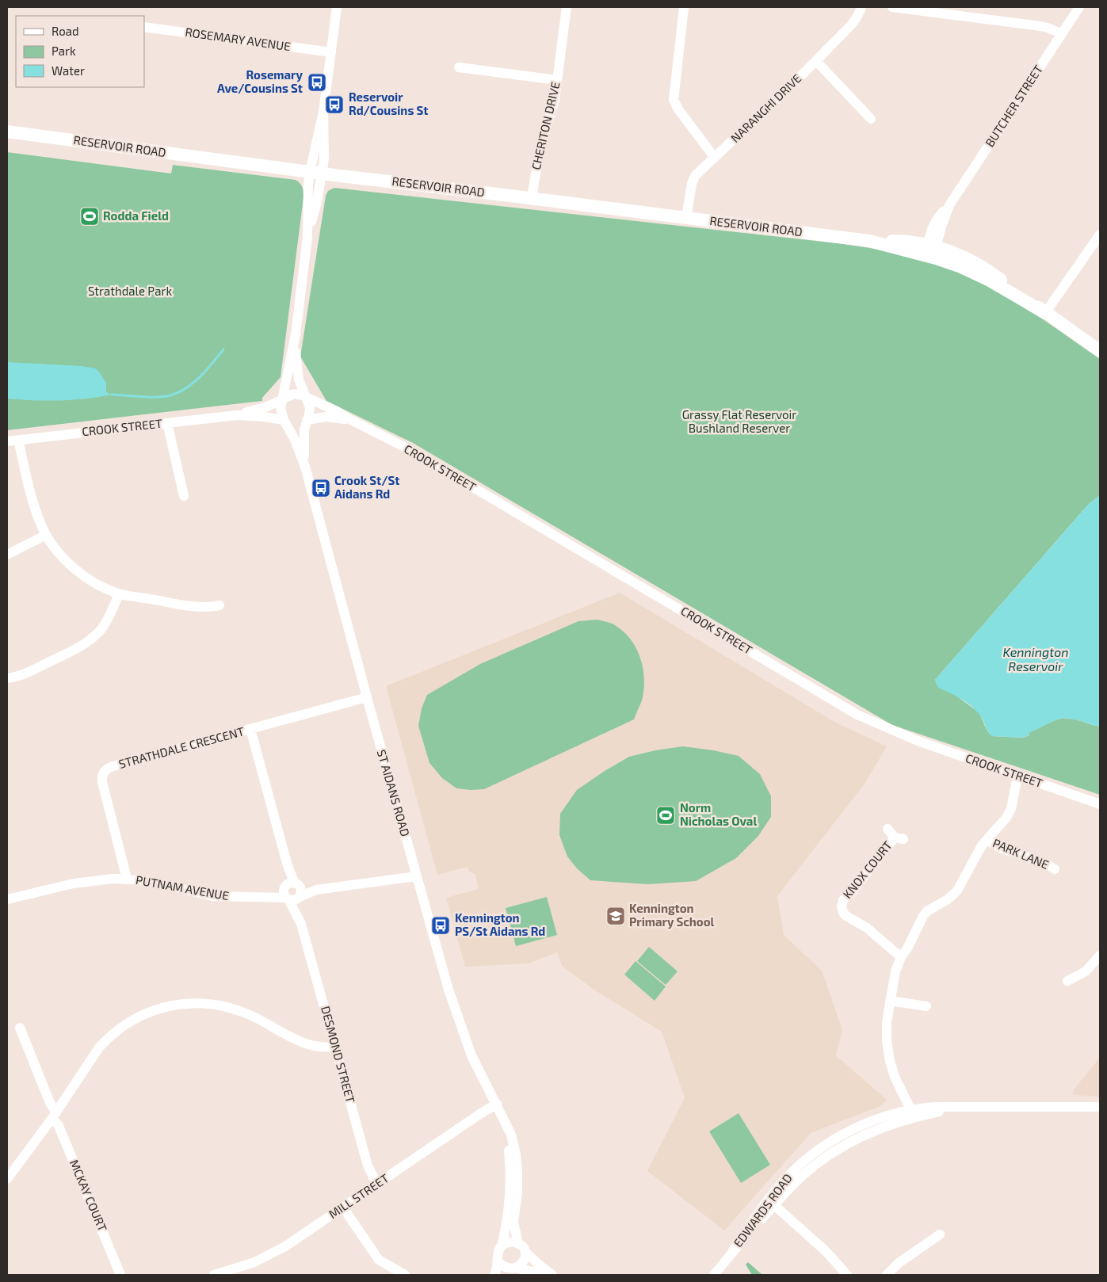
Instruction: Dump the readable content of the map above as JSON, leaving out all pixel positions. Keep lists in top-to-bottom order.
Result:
{
  "streets": {
    "main road": ["RESERVOIR ROAD"],
    "street": [
      "ROSEMARY AVENUE",
      "BUTCHER STREET",
      "NARANGHI DRIVE",
      "CHERITON DRIVE",
      "CROOK STREET",
      "STRATHDALE CRESCENT",
      "ST AIDANS ROAD",
      "PARK LANE",
      "KNOX COURT",
      "PUTNAM AVENUE",
      "DESMOND STREET",
      "MCKAY COURT",
      "MILL STREET",
      "EDWARDS ROAD"
    ]
  },
  "crossings": [
    ["BUTCHER STREET", "RESERVOIR ROAD"],
    ["NARANGHI DRIVE", "RESERVOIR ROAD"],
    ["CHERITON DRIVE", "RESERVOIR ROAD"],
    ["CROOK STREET", "ST AIDANS ROAD"],
    ["STRATHDALE CRESCENT", "ST AIDANS ROAD"],
    ["STRATHDALE CRESCENT", "PUTNAM AVENUE"],
    ["ST AIDANS ROAD", "MILL STREET"],
    ["PUTNAM AVENUE", "DESMOND STREET"],
    ["DESMOND STREET", "MILL STREET"]
  ],
  "water": ["Kennington Reservoir"],
  "parks": ["Strathdale Park", "Grassy Flat Reservoir Bushland Reserver"],
  "places": {
    "bus stop": [
      "Rosemary Ave/Cousins St",
      "Reservoir Rd/Cousins St",
      "Crook St/St Aidans Rd",
      "Kennington PS/St Aidans Rd"
    ],
    "sports": ["Rodda Field", "Norm Nicholas Oval"],
    "school or university": ["Kennington Primary School"]
  },
  "legend": ["Road", "Park", "Water"]
}
